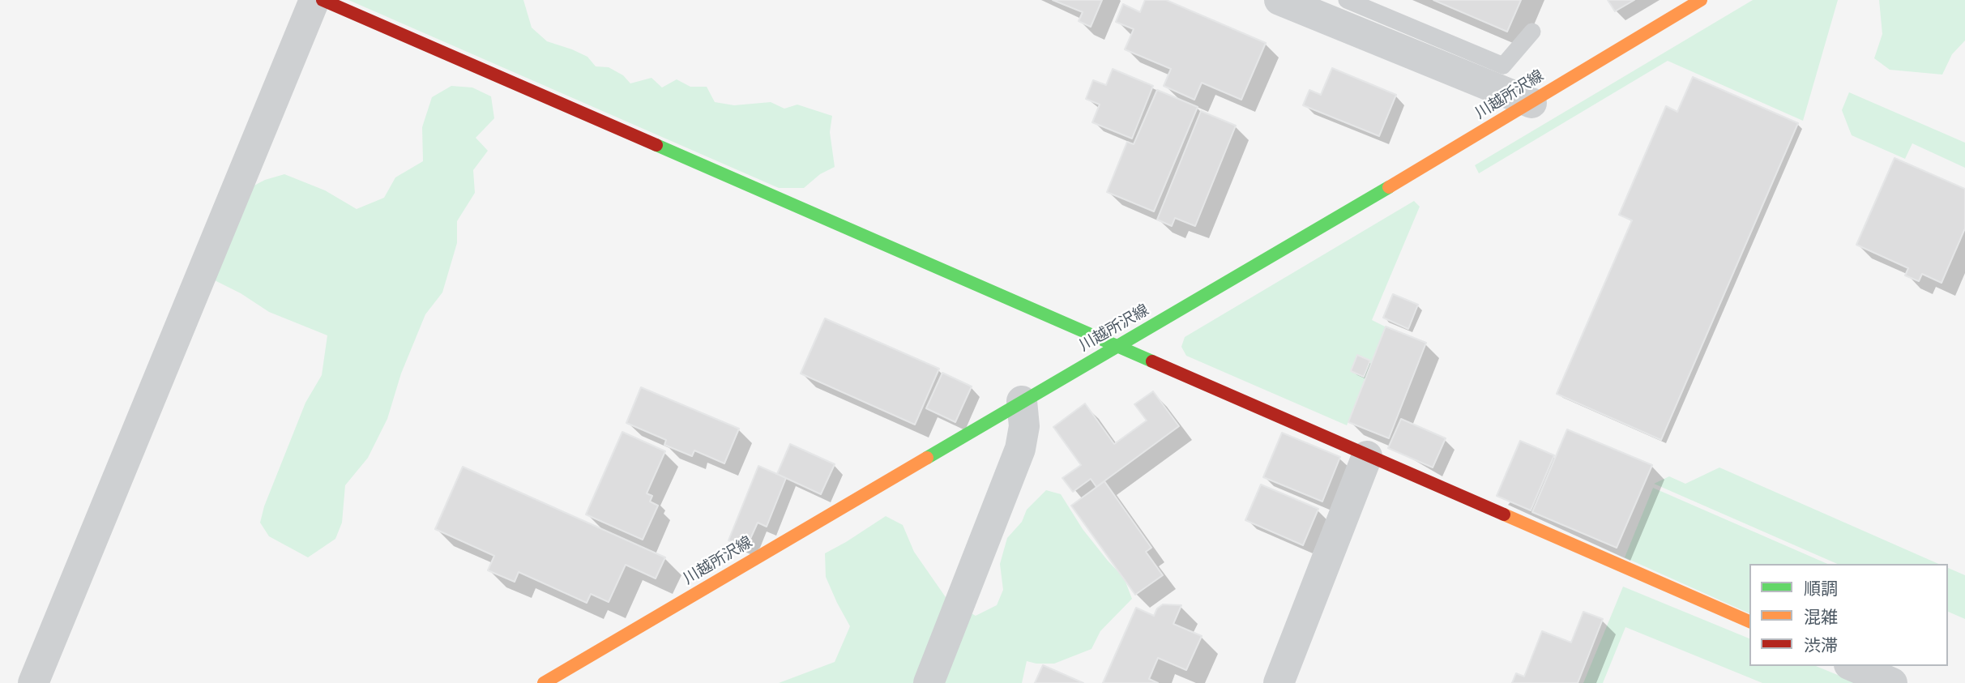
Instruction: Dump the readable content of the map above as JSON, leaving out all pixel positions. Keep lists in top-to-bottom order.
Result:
{
  "streets": {
    "street": ["川越所沢線"]
  },
  "legend": ["順調", "混雑", "渋滞"]
}
